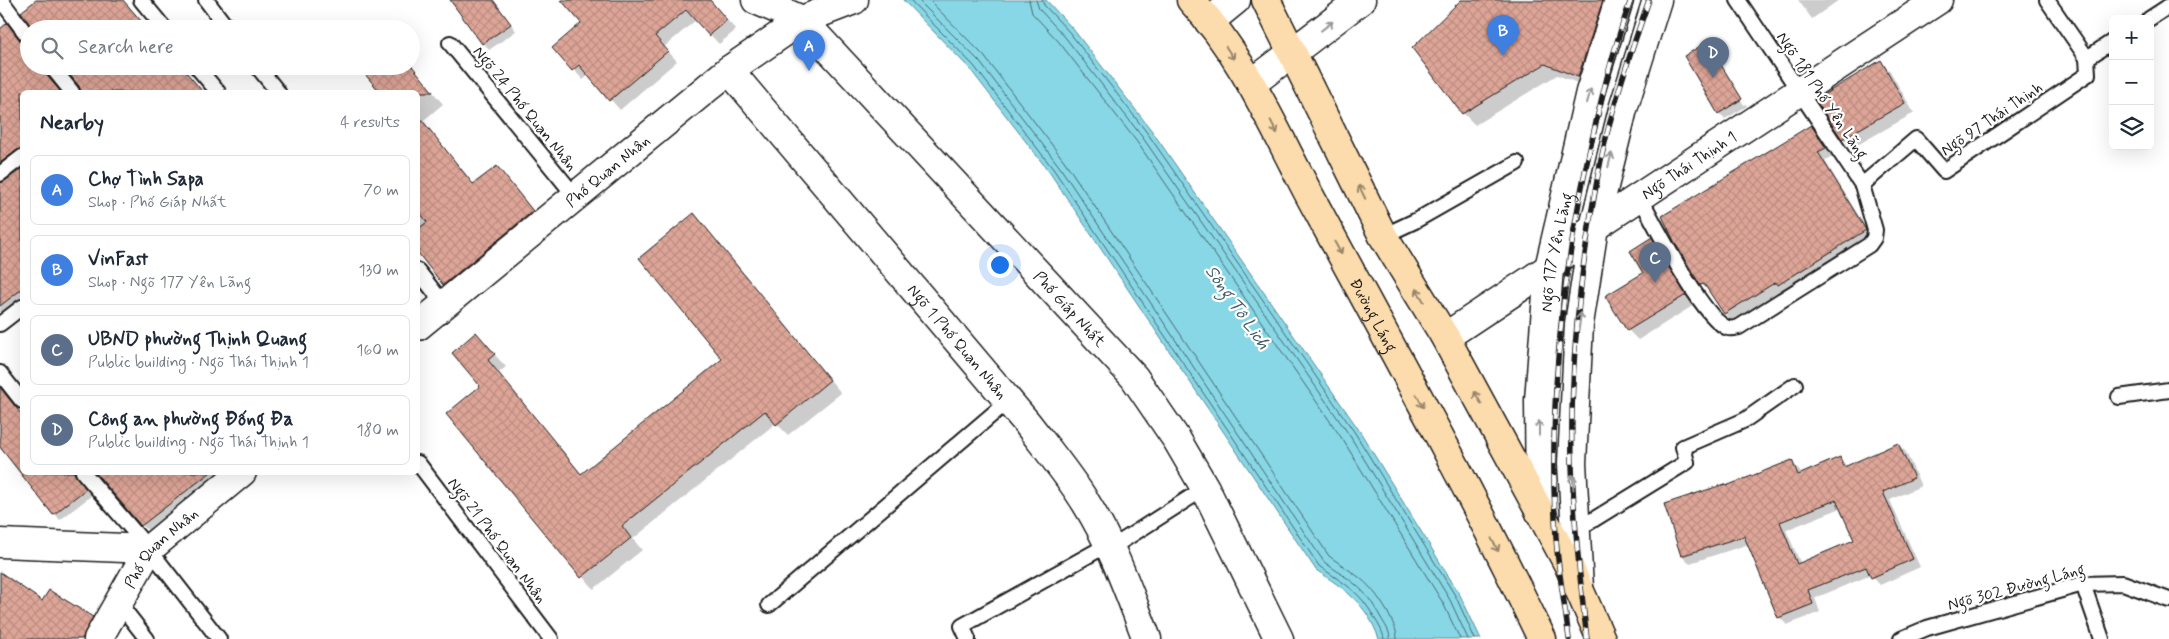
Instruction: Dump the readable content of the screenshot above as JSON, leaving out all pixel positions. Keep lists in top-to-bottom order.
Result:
{
  "streets": {
    "main road": ["Đường Láng"],
    "street": [
      "Ngõ Thái Thịnh 1",
      "Phố Quan Nhân",
      "Ngõ 177 Yên Lãng",
      "Phố Giáp Nhất",
      "Ngõ 1 Phố Quan Nhân"
    ],
    "lane": [
      "Ngõ 181 Phố Yên Lãng",
      "Ngõ 24 Phố Quan Nhân",
      "Ngõ 97 Thái Thịnh",
      "Ngõ 21 Phố Quan Nhân",
      "Ngõ 302 Đường Láng"
    ]
  },
  "crossings": [
    ["Ngõ 181 Phố Yên Lãng", "Ngõ 97 Thái Thịnh"],
    ["Ngõ 181 Phố Yên Lãng", "Ngõ Thái Thịnh 1"],
    ["Ngõ 24 Phố Quan Nhân", "Phố Quan Nhân"],
    ["Ngõ Thái Thịnh 1", "Ngõ 177 Yên Lãng"],
    ["Phố Quan Nhân", "Phố Giáp Nhất"],
    ["Phố Quan Nhân", "Ngõ 1 Phố Quan Nhân"]
  ],
  "water": ["Sông Tô Lịch"],
  "page": {
    "map_buttons": ["+", "−"],
    "pins": [
      "B",
      "A",
      "D",
      "C"
    ],
    "search": "Search here",
    "heading": ["Nearby", "4 results"],
    "list": [
      {
        "mark": "A",
        "name": "Chợ Tình Sapa",
        "note": "Shop · Phố Giáp Nhất",
        "value": "70 m"
      },
      {
        "mark": "B",
        "name": "VinFast",
        "note": "Shop · Ngõ 177 Yên Lãng",
        "value": "130 m"
      },
      {
        "mark": "C",
        "name": "UBND phường Thịnh Quang",
        "note": "Public building · Ngõ Thái Thịnh 1",
        "value": "160 m"
      },
      {
        "mark": "D",
        "name": "Công an phường Đống Đa",
        "note": "Public building · Ngõ Thái Thịnh 1",
        "value": "180 m"
      }
    ]
  }
}
